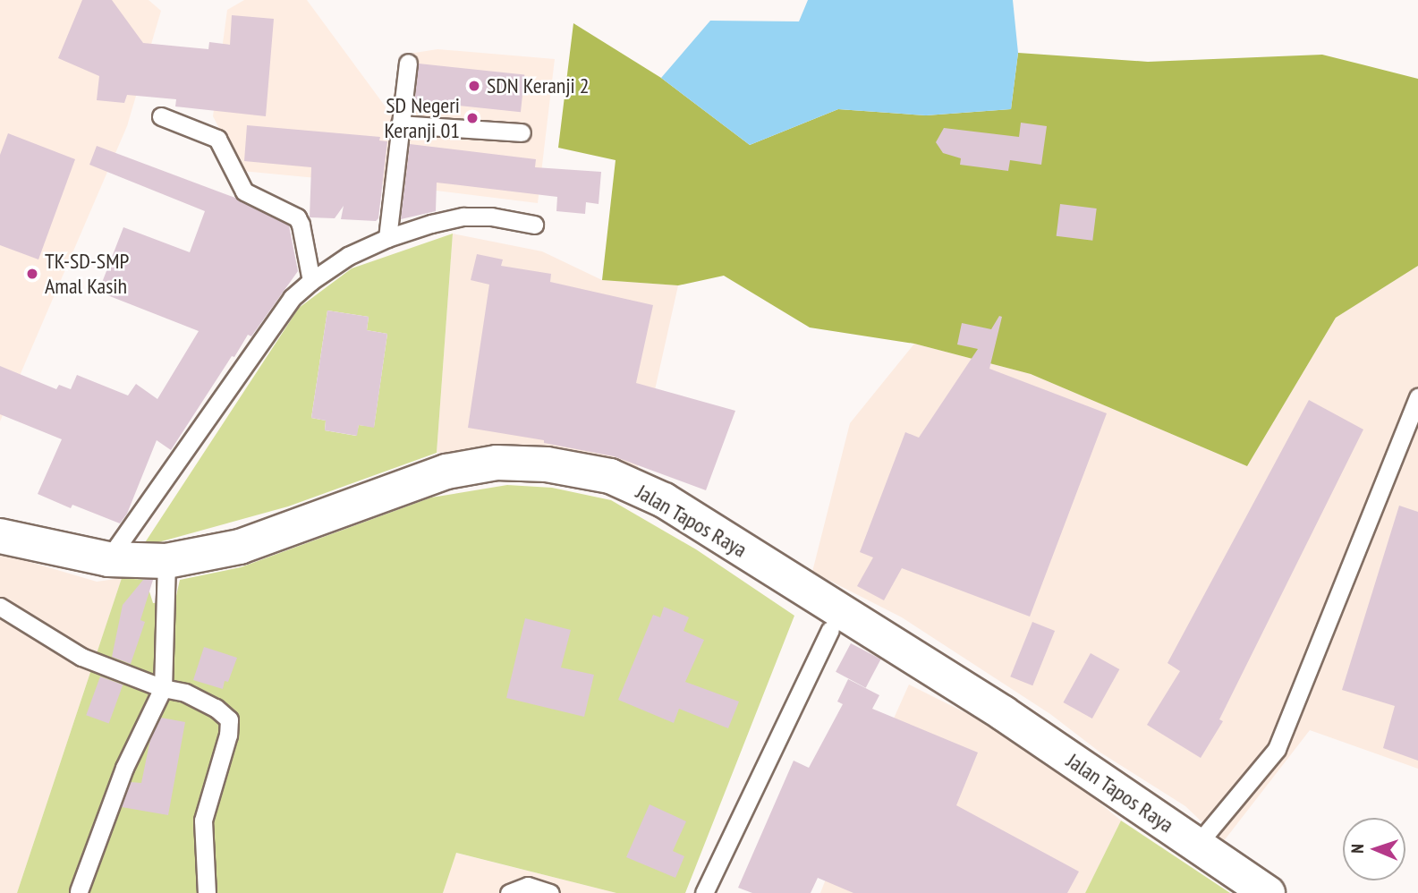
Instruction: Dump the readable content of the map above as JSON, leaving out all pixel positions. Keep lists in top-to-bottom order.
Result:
{
  "streets": {
    "main road": ["Jalan Tapos Raya"]
  },
  "places": ["SDN Keranji 2", "SD Negeri Keranji 01", "TK-SD-SMP Amal Kasih"],
  "north": "left"
}
